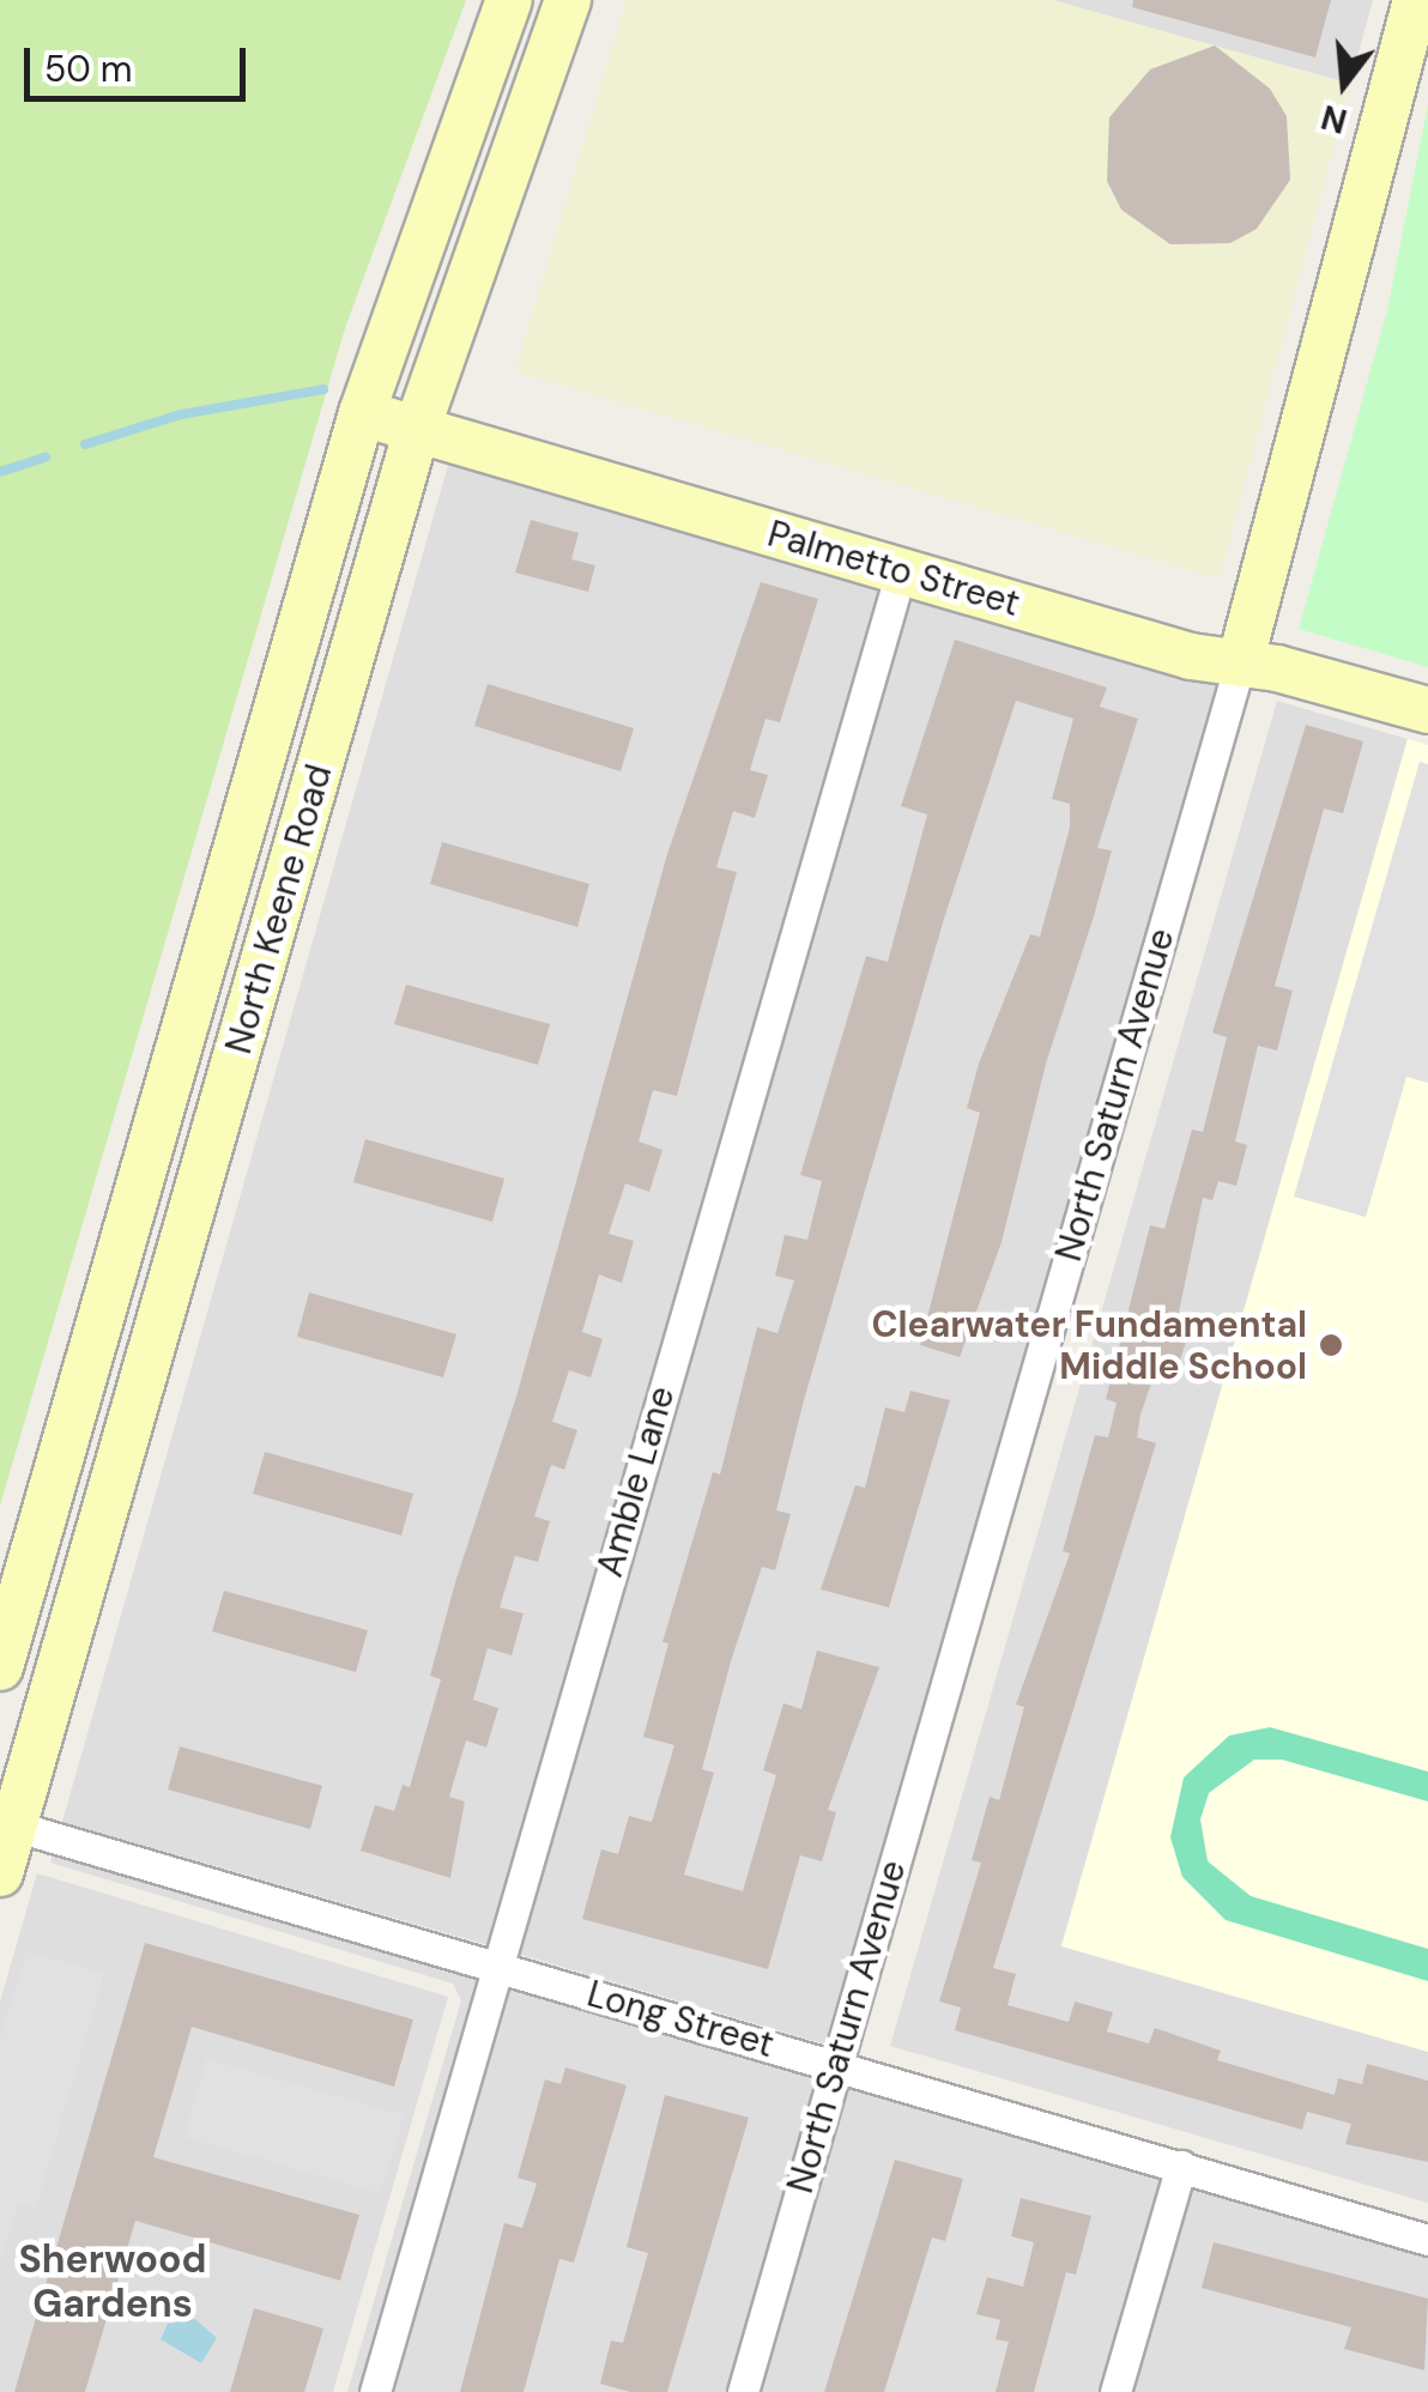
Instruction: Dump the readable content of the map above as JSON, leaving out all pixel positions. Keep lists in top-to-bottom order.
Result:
{
  "streets": {
    "main road": ["Palmetto Street", "North Keene Road", "North Saturn Avenue"],
    "street": ["Amble Lane", "Long Street"]
  },
  "crossings": [
    ["Palmetto Street", "North Keene Road"],
    ["Palmetto Street", "North Saturn Avenue"],
    ["Palmetto Street", "Amble Lane"],
    ["North Keene Road", "Long Street"],
    ["North Saturn Avenue", "Long Street"],
    ["Amble Lane", "Long Street"]
  ],
  "districts": ["Sherwood Gardens"],
  "places": ["Clearwater Fundamental Middle School"],
  "scale_bar": "50 m",
  "north": "bottom"
}
